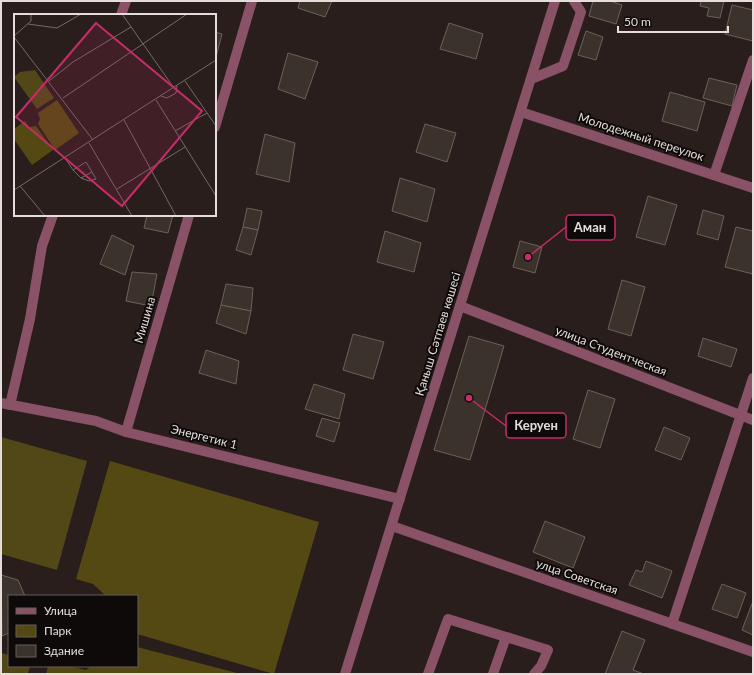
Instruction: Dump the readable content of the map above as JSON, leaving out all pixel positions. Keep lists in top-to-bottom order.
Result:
{
  "streets": {
    "street": [
      "Молодежный переулок",
      "Мишина",
      "Қаныш Сәтпаев көшесі",
      "улица Студентческая",
      "Энергетик 1",
      "улца Советская"
    ]
  },
  "crossings": [
    ["Молодежный переулок", "Қаныш Сәтпаев көшесі"],
    ["Мишина", "Энергетик 1"],
    ["Қаныш Сәтпаев көшесі", "улица Студентческая"],
    ["Қаныш Сәтпаев көшесі", "Энергетик 1"],
    ["Қаныш Сәтпаев көшесі", "улца Советская"]
  ],
  "places": ["Аман", "Керуен"],
  "legend": ["Улица", "Парк", "Здание"],
  "scale_bar": "50 m"
}
